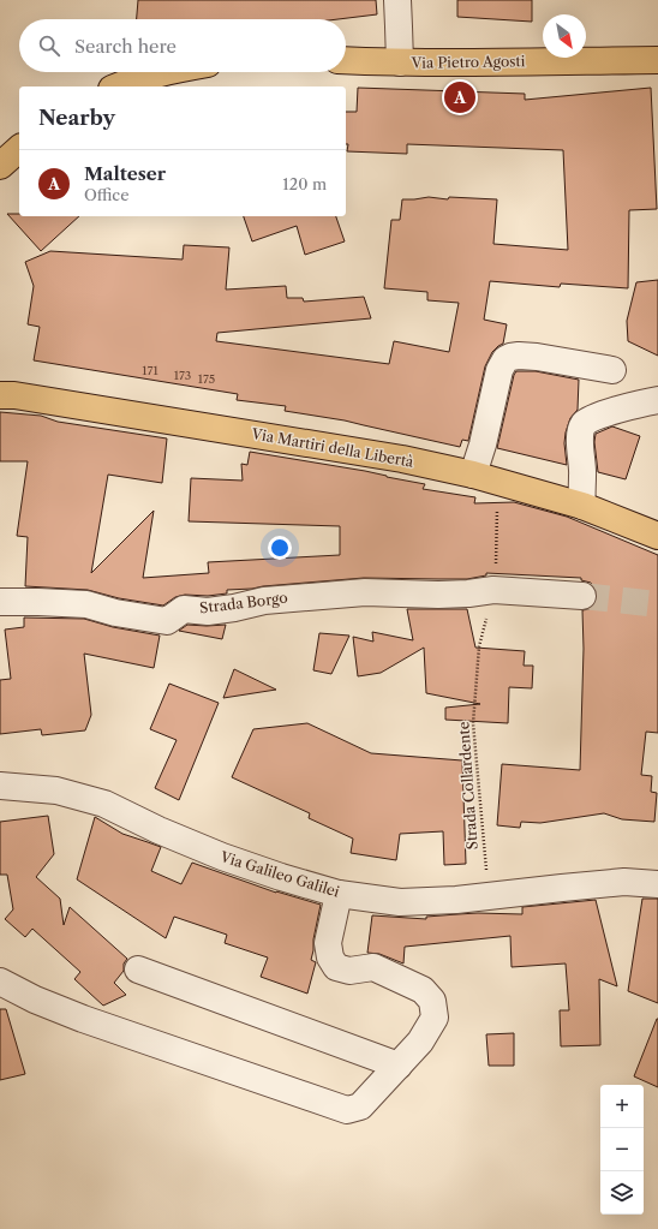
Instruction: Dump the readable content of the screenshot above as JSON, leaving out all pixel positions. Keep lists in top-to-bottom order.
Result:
{
  "streets": {
    "main road": ["Via Pietro Agosti", "Via Martiri della Libertà"],
    "street": ["Strada Borgo", "Via Galileo Galilei"],
    "path": ["Strada Collardente"]
  },
  "crossings": [
    ["Strada Borgo", "Strada Collardente"],
    ["Strada Collardente", "Via Galileo Galilei"]
  ],
  "house_numbers": ["171", "173", "175"],
  "north": "bottom right",
  "page": {
    "search": "Search here",
    "pins": "A",
    "heading": "Nearby",
    "list": [
      {
        "mark": "A",
        "name": "Malteser",
        "note": "Office",
        "value": "120 m"
      }
    ],
    "map_buttons": ["+", "−"]
  }
}
